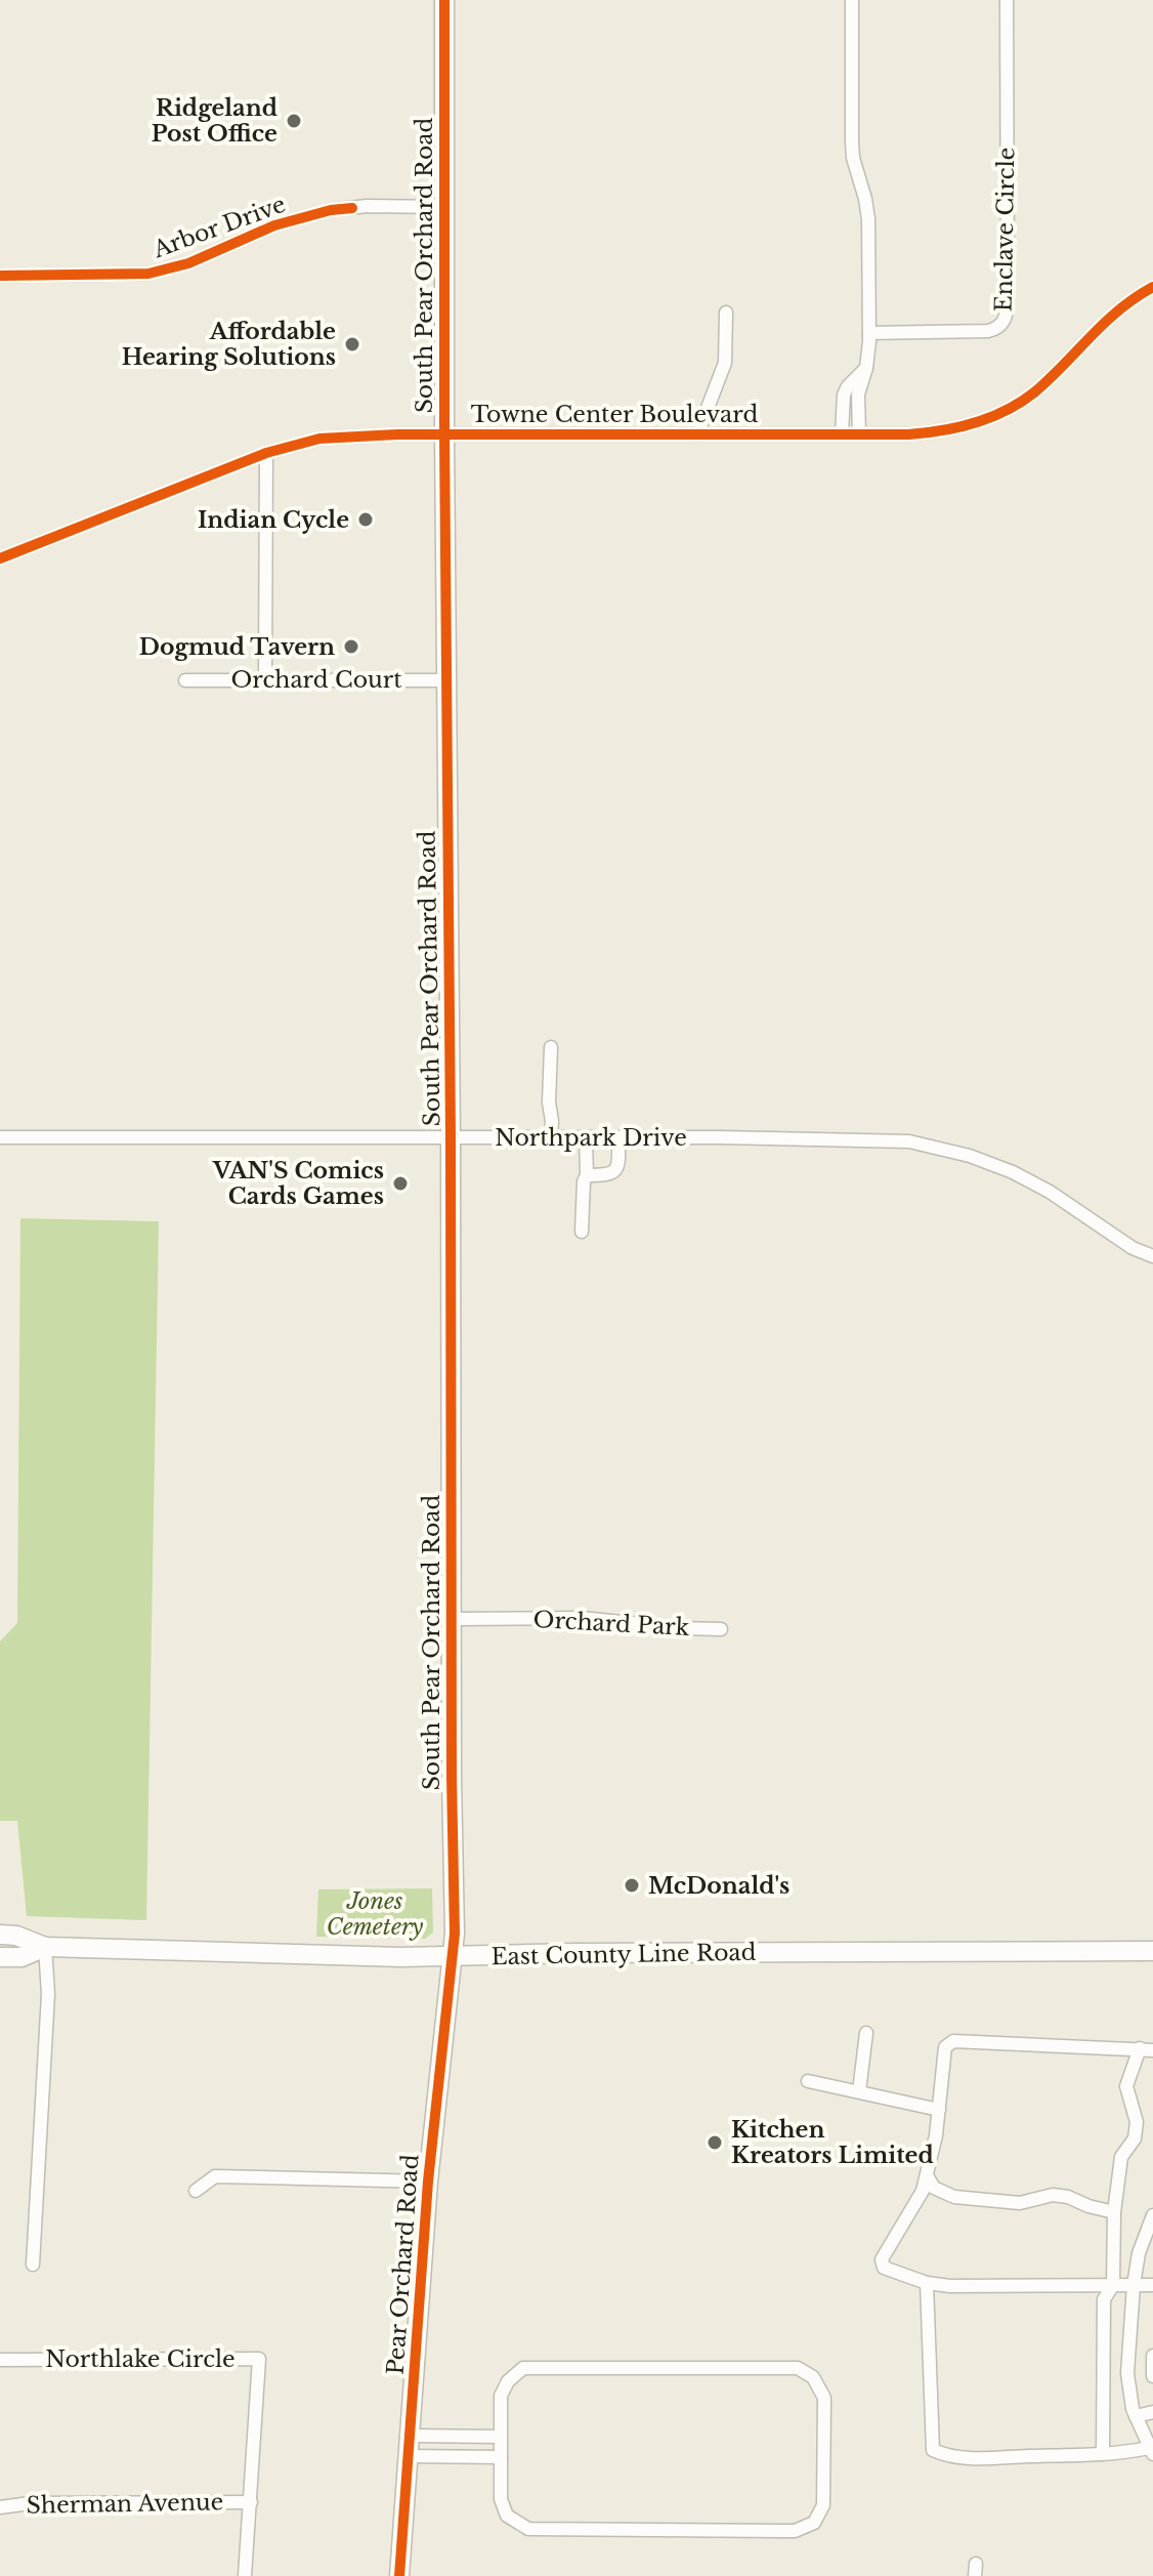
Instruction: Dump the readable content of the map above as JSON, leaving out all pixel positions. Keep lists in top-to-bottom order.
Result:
{
  "streets": {
    "street": [
      "Arbor Drive",
      "Enclave Circle",
      "South Pear Orchard Road",
      "Towne Center Boulevard",
      "Orchard Court",
      "Northpark Drive",
      "Orchard Park",
      "East County Line Road",
      "Pear Orchard Road",
      "Northlake Circle",
      "Sherman Avenue"
    ]
  },
  "crossings": [
    ["Arbor Drive", "South Pear Orchard Road"],
    ["South Pear Orchard Road", "Towne Center Boulevard"],
    ["South Pear Orchard Road", "Orchard Court"],
    ["South Pear Orchard Road", "Northpark Drive"],
    ["South Pear Orchard Road", "Orchard Park"],
    ["South Pear Orchard Road", "East County Line Road"],
    ["South Pear Orchard Road", "Pear Orchard Road"],
    ["East County Line Road", "Pear Orchard Road"],
    ["Northlake Circle", "Sherman Avenue"]
  ],
  "parks": ["Jones Cemetery"],
  "places": [
    "Ridgeland Post Office",
    "Affordable Hearing Solutions",
    "Indian Cycle",
    "Dogmud Tavern",
    "VAN'S Comics Cards Games",
    "McDonald's",
    "Kitchen Kreators Limited"
  ]
}
